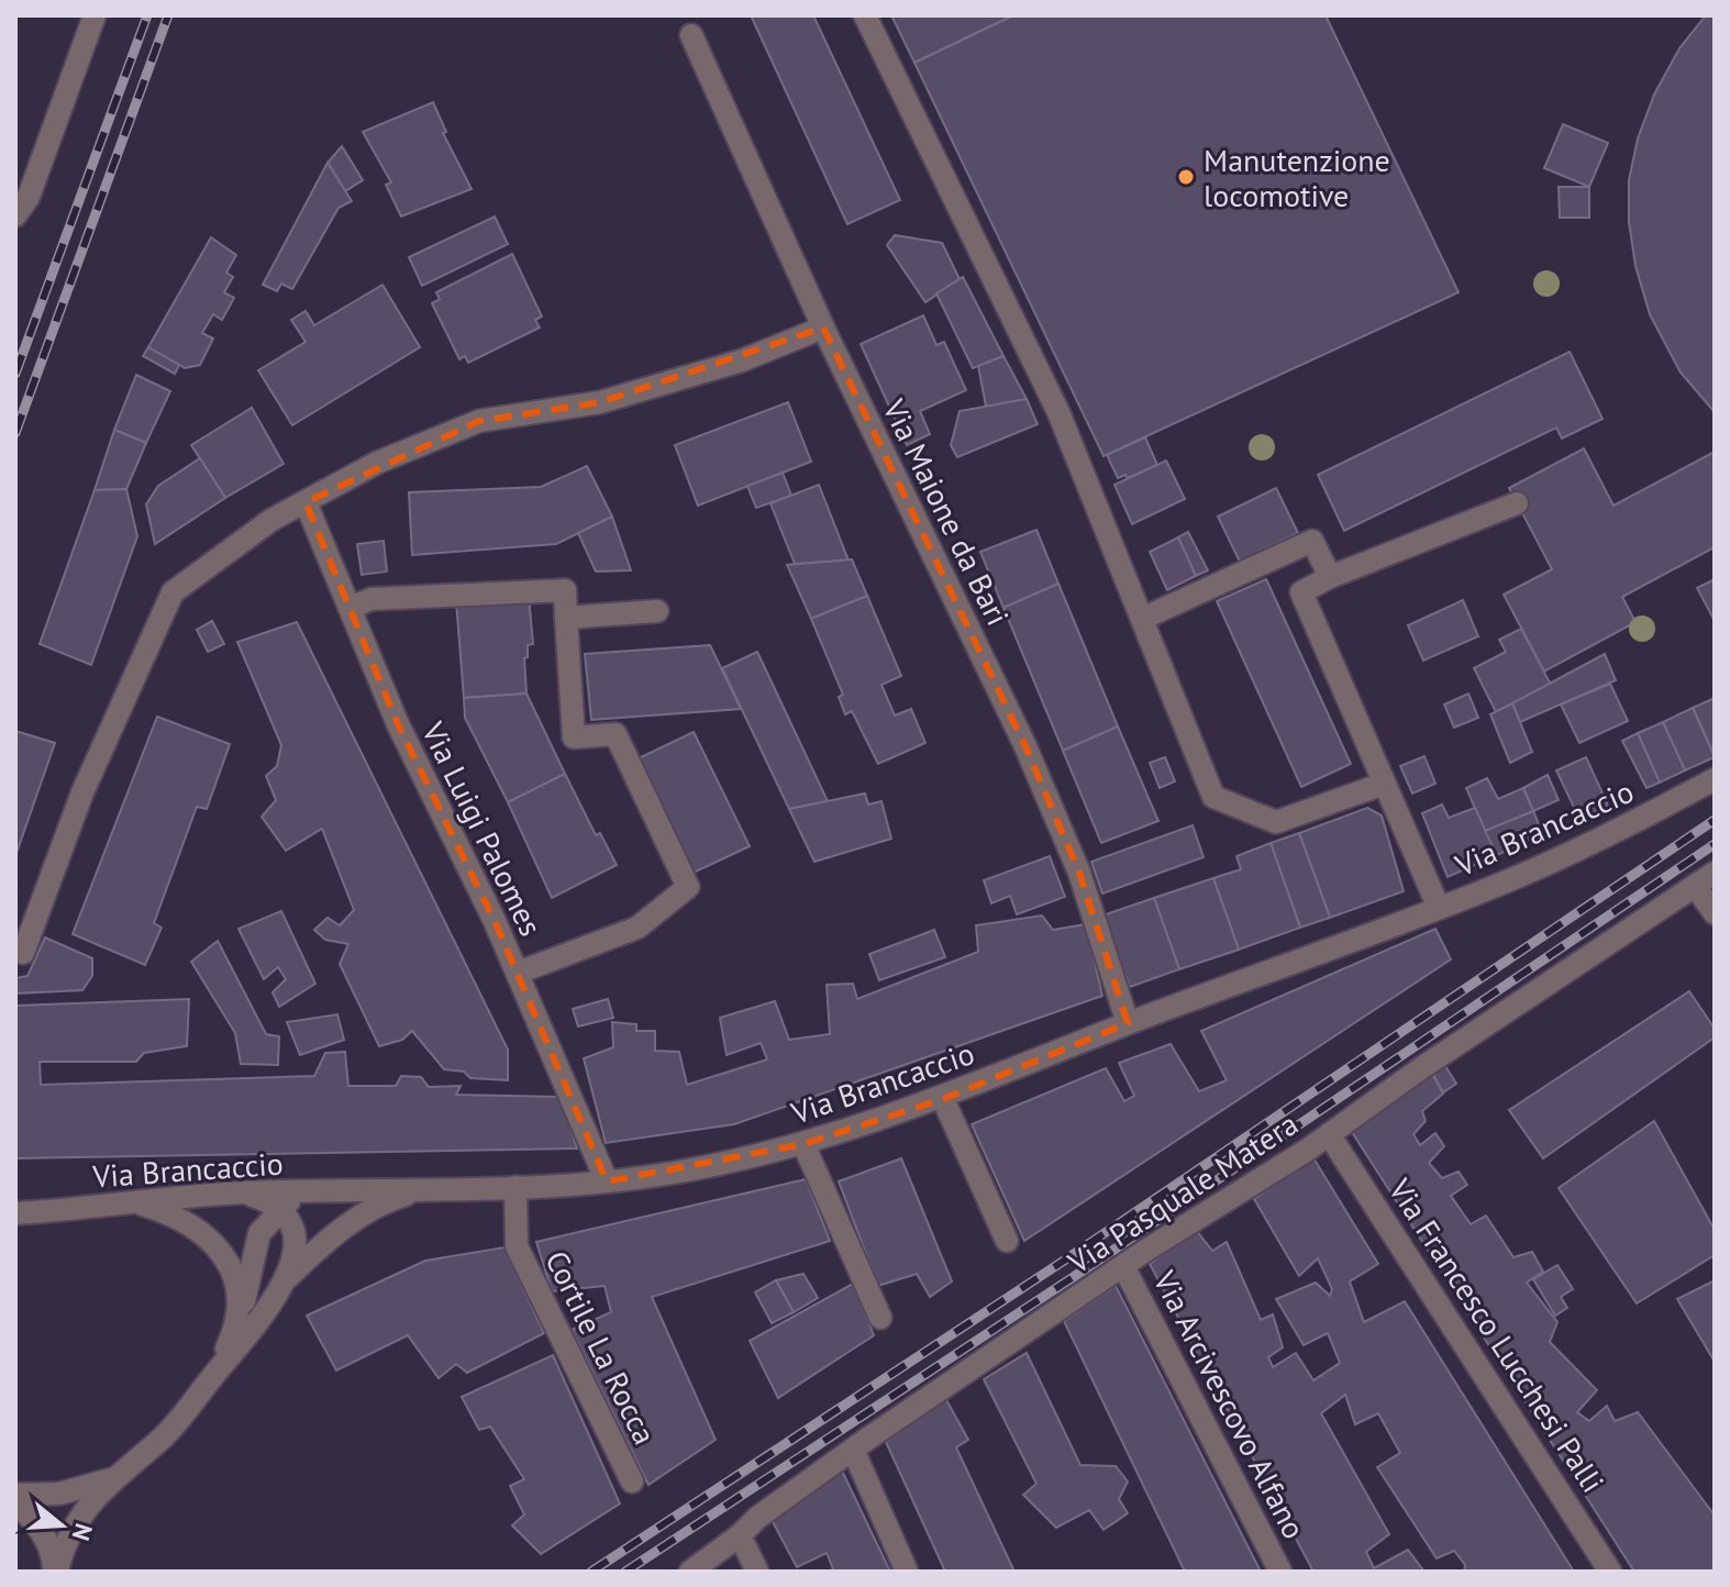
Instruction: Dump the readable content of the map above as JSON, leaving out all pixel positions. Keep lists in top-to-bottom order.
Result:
{
  "streets": {
    "street": [
      "Via Maione da Bari",
      "Via Brancaccio",
      "Via Luigi Palomes",
      "Via Pasquale Matera",
      "Via Francesco Lucchesi Palli",
      "Cortile La Rocca",
      "Via Arcivescovo Alfano"
    ]
  },
  "crossings": [
    ["Via Maione da Bari", "Via Brancaccio"],
    ["Via Brancaccio", "Via Luigi Palomes"],
    ["Via Brancaccio", "Cortile La Rocca"],
    ["Via Pasquale Matera", "Via Francesco Lucchesi Palli"],
    ["Via Pasquale Matera", "Via Arcivescovo Alfano"]
  ],
  "places": ["Manutenzione locomotive"],
  "north": "right"
}
